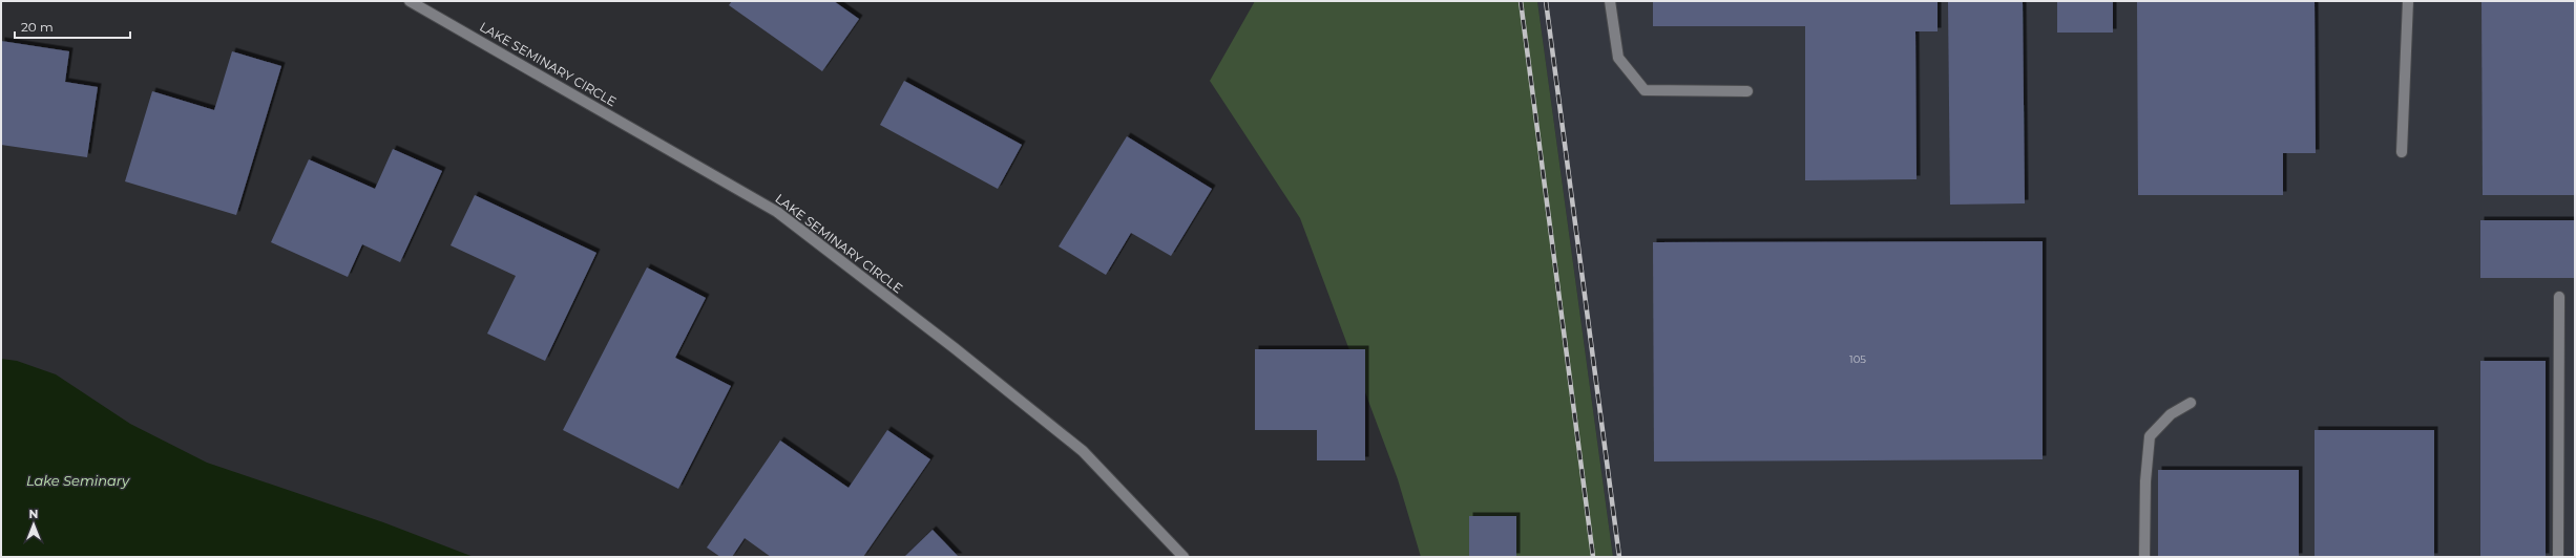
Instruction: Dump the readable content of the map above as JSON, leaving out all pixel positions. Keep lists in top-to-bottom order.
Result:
{
  "streets": {
    "street": ["LAKE SEMINARY CIRCLE"]
  },
  "water": ["Lake Seminary"],
  "house_numbers": ["105"],
  "scale_bar": "20 m",
  "north": "top"
}
